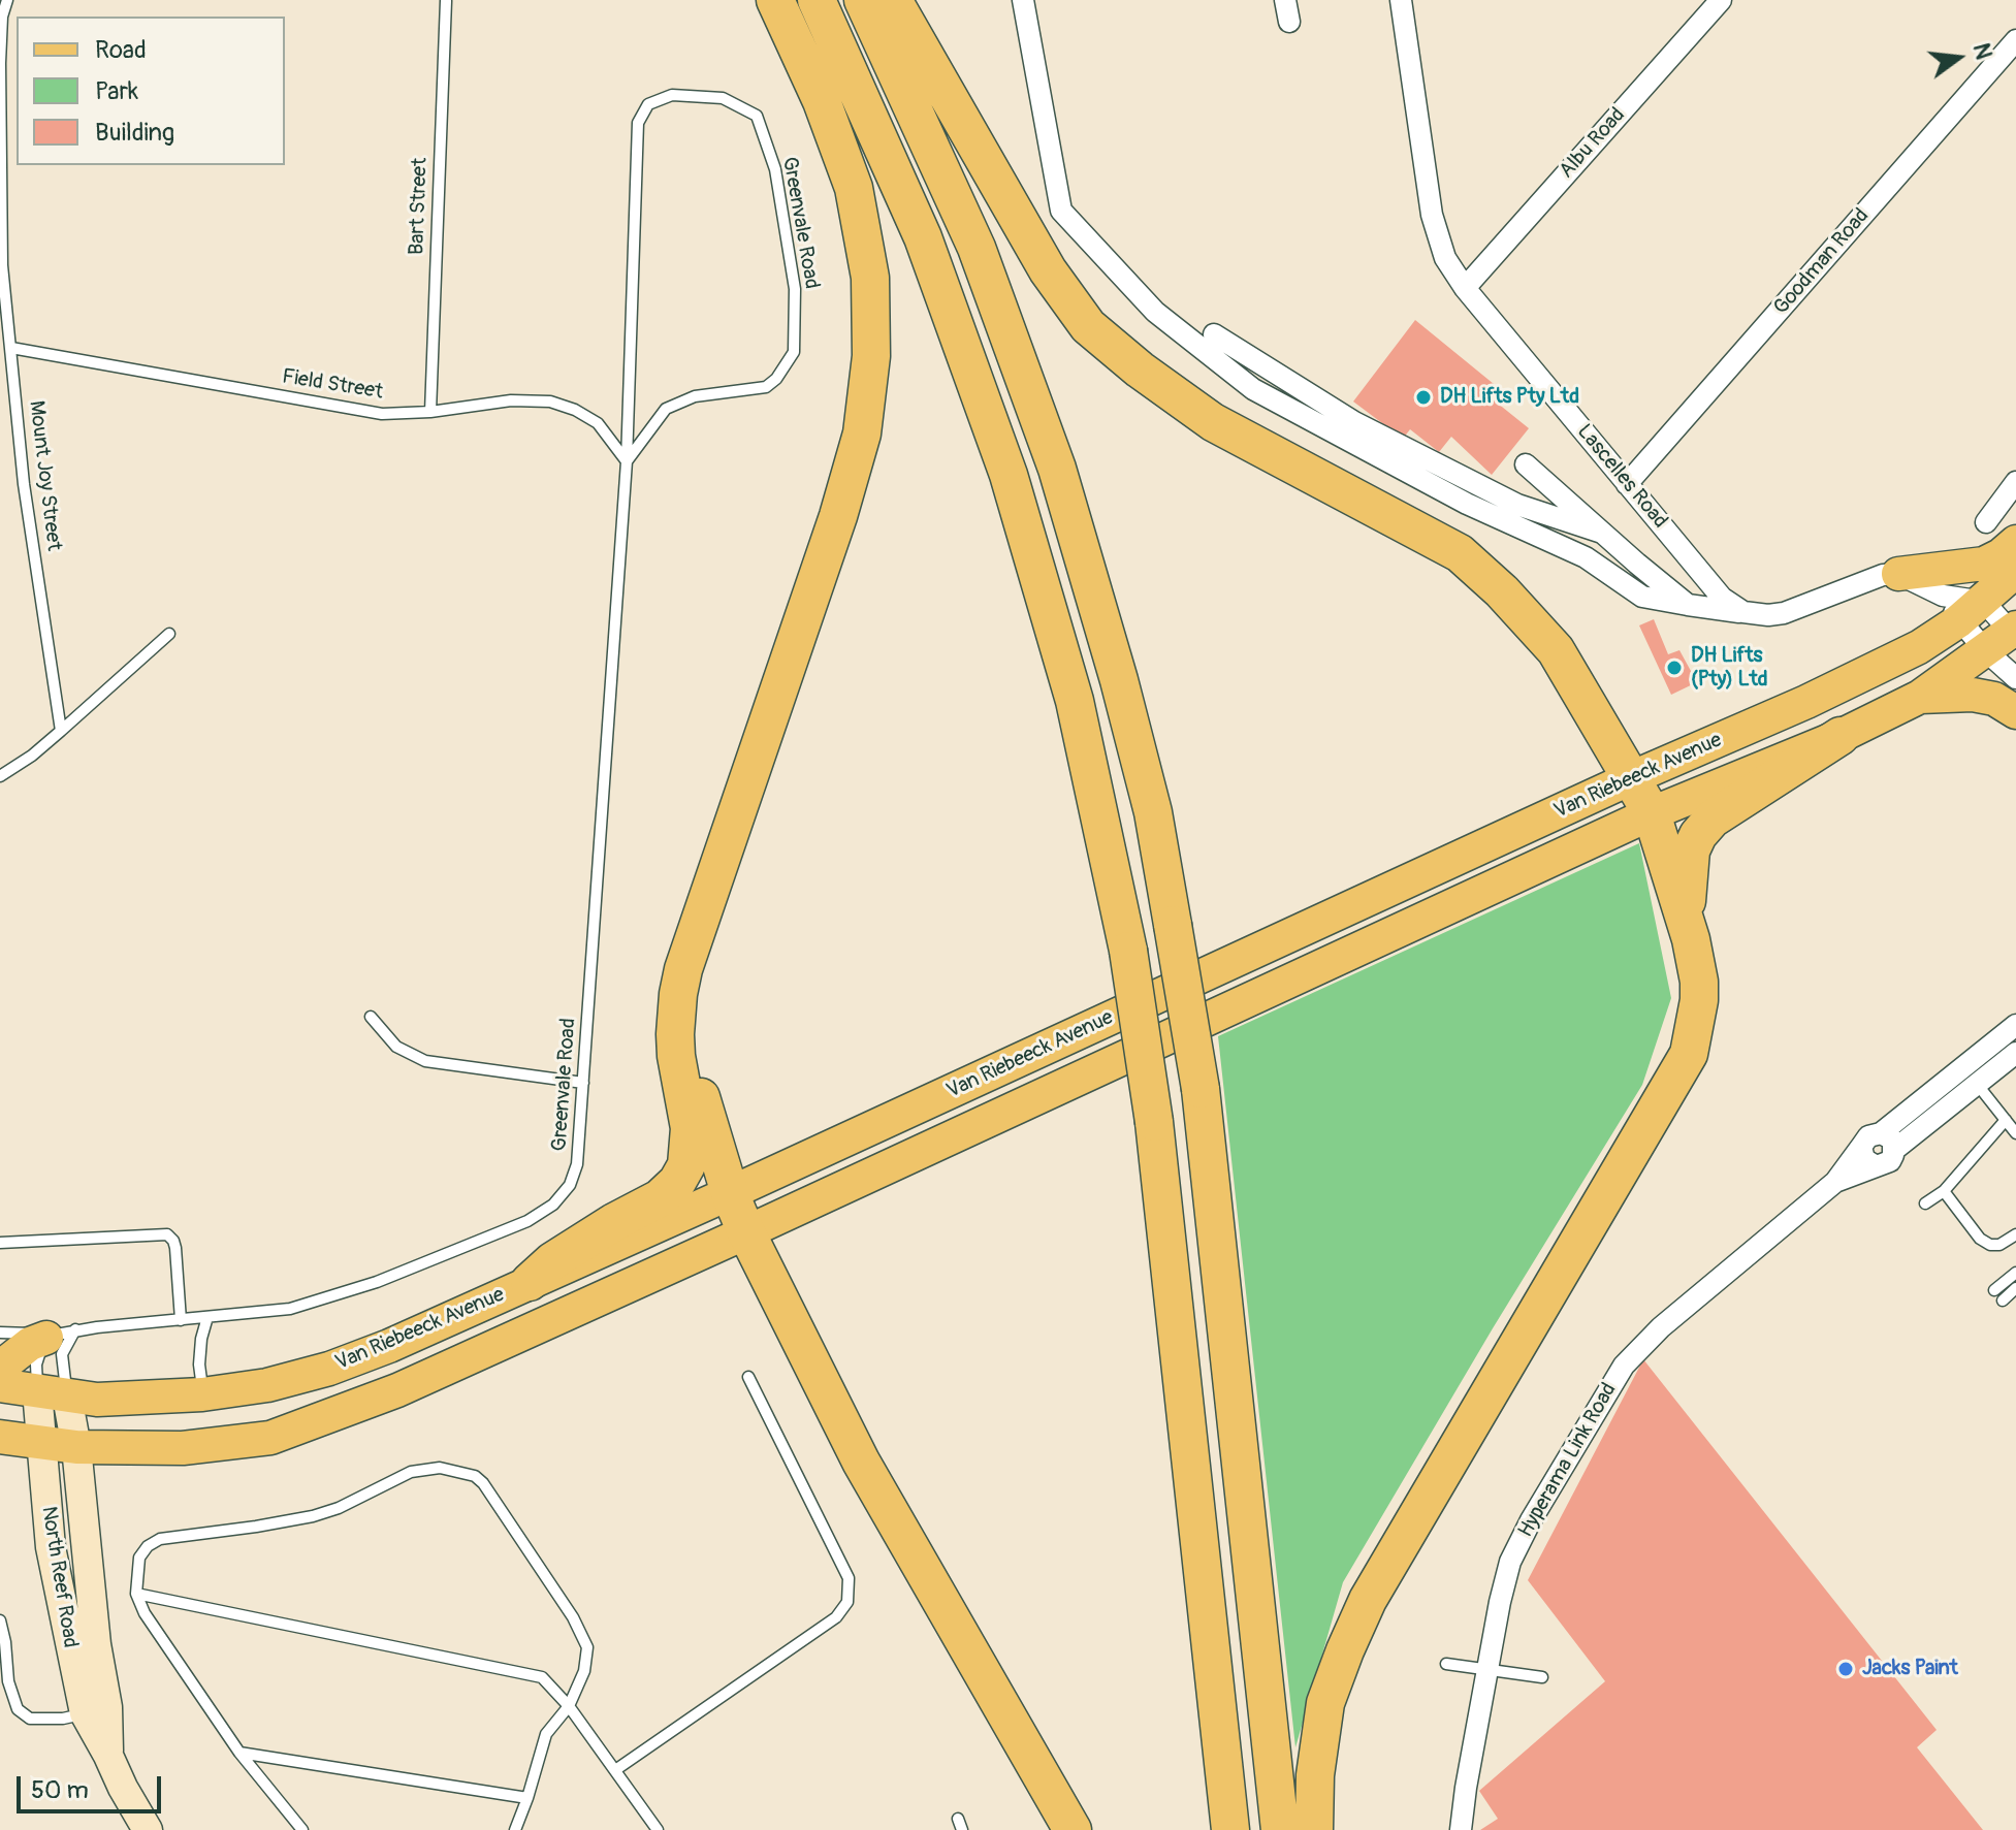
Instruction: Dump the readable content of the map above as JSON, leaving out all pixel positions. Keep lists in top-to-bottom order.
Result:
{
  "streets": {
    "main road": ["Van Riebeeck Avenue", "North Reef Road"],
    "street": [
      "Albu Road",
      "Goodman Road",
      "Lascelles Road",
      "Hyperama Link Road"
    ],
    "lane": [
      "Bart Street",
      "Greenvale Road",
      "Field Street",
      "Mount Joy Street"
    ]
  },
  "crossings": [
    ["Albu Road", "Lascelles Road"],
    ["Bart Street", "Field Street"],
    ["Greenvale Road", "Field Street"],
    ["Goodman Road", "Lascelles Road"],
    ["Field Street", "Mount Joy Street"],
    ["Van Riebeeck Avenue", "North Reef Road"]
  ],
  "places": ["DH Lifts Pty Ltd", "DH Lifts (Pty) Ltd", "Jacks Paint"],
  "legend": ["Road", "Park", "Building"],
  "scale_bar": "50 m",
  "north": "right"
}
